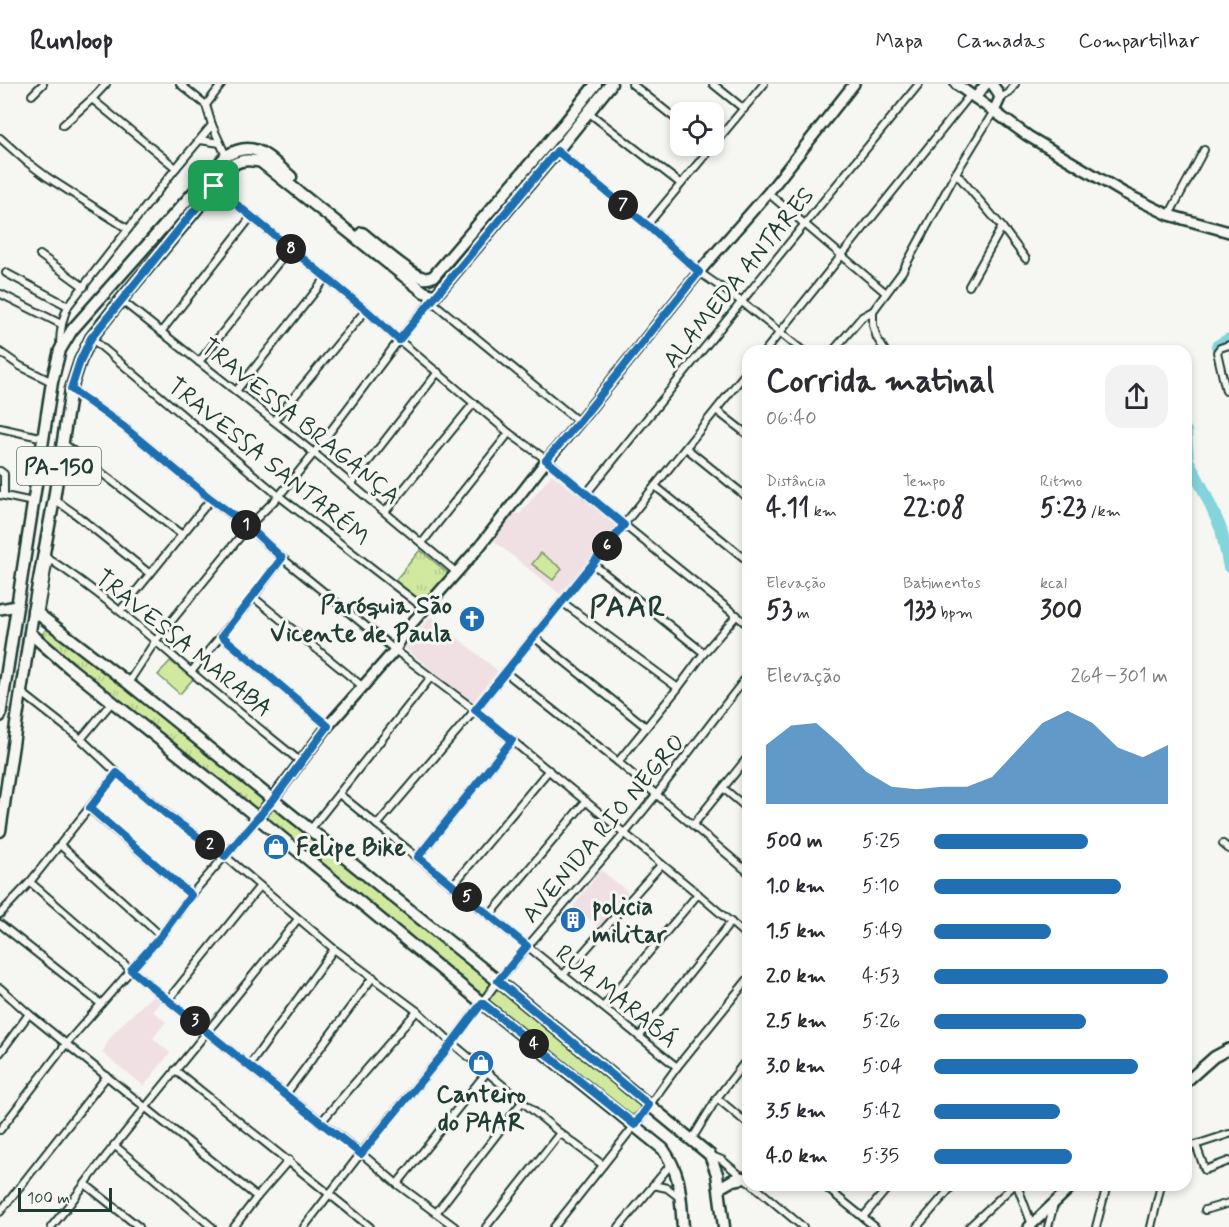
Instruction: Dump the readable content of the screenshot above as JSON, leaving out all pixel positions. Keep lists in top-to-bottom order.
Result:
{
  "streets": {
    "main road": ["PA-150"],
    "street": [
      "ALAMEDA ANTARES",
      "TRAVESSA BRAGANÇA",
      "TRAVESSA SANTARÉM",
      "TRAVESSA MARABA",
      "AVENIDA RIO NEGRO",
      "RUA MARABÁ"
    ]
  },
  "crossings": [
    ["TRAVESSA BRAGANÇA", "PA-150"],
    ["TRAVESSA SANTARÉM", "PA-150"],
    ["PA-150", "TRAVESSA MARABA"],
    ["AVENIDA RIO NEGRO", "RUA MARABÁ"]
  ],
  "districts": ["PAAR"],
  "places": {
    "church": ["Paróquia São Vicente de Paula"],
    "shop": ["Felipe Bike", "Canteiro do PAAR"],
    "building": ["policia militar"]
  },
  "scale_bar": "100 m",
  "page": {
    "header": "Runloop",
    "nav": ["Mapa", "Camadas", "Compartilhar"],
    "pins": [
      "7",
      "8",
      "1",
      "6",
      "2",
      "5",
      "3",
      "4"
    ],
    "heading": ["Corrida matinal", "06:40"],
    "stats": [
      ["Distância", "4.11 km"],
      ["Tempo", "22:08"],
      ["Ritmo", "5:23 /km"],
      ["Elevação", "53 m"],
      ["Batimentos", "133 bpm"],
      ["kcal", "300"]
    ],
    "chart": ["Elevação", "264–301 m"],
    "list": [
      {
        "name": "500 m",
        "note": "5:25"
      },
      {
        "name": "1.0 km",
        "note": "5:10"
      },
      {
        "name": "1.5 km",
        "note": "5:49"
      },
      {
        "name": "2.0 km",
        "note": "4:53"
      },
      {
        "name": "2.5 km",
        "note": "5:26"
      },
      {
        "name": "3.0 km",
        "note": "5:04"
      },
      {
        "name": "3.5 km",
        "note": "5:42"
      },
      {
        "name": "4.0 km",
        "note": "5:35"
      }
    ],
    "scale": "100 m"
  }
}
